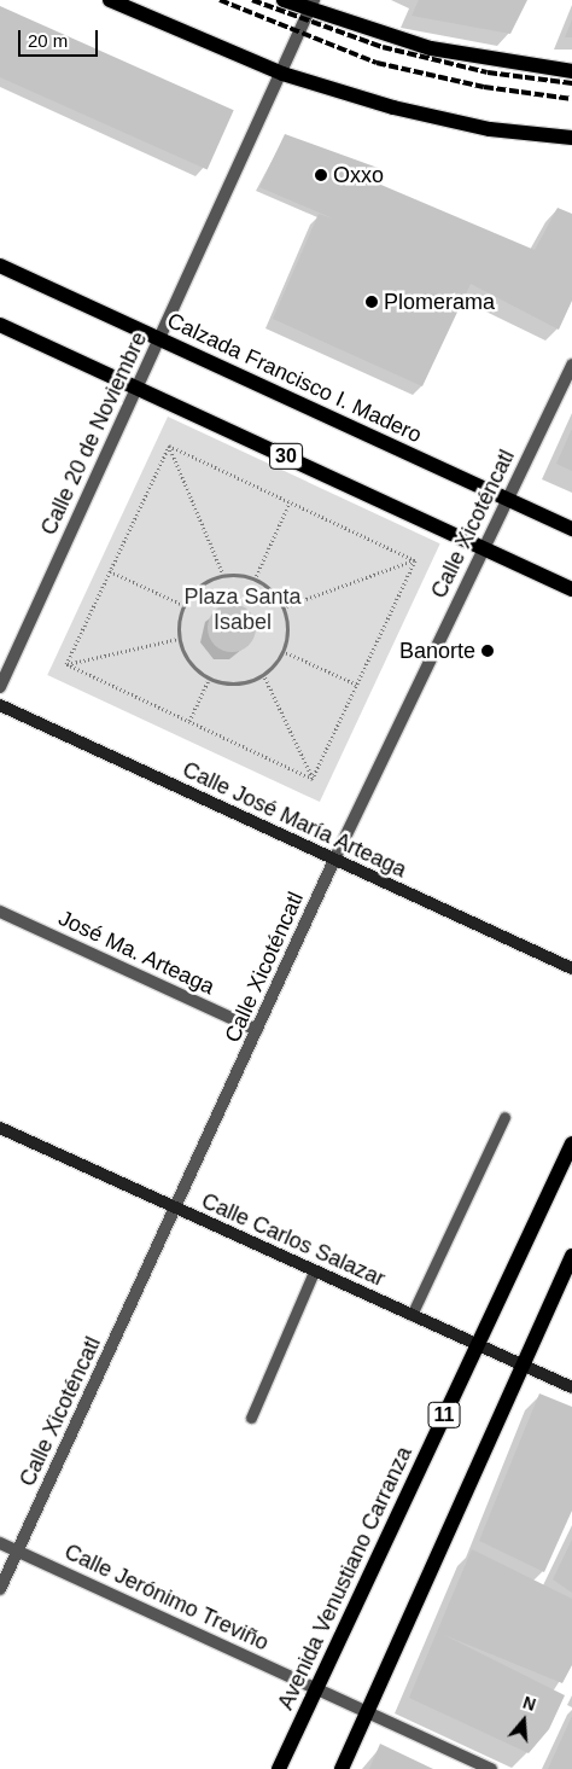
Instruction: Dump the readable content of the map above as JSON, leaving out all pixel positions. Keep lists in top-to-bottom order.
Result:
{
  "streets": {
    "main road": [
      "Calzada Francisco I. Madero",
      "30",
      "11",
      "Avenida Venustiano Carranza"
    ],
    "street": [
      "Calle 20 de Noviembre",
      "Calle Xicoténcatl",
      "Calle José María Arteaga",
      "José Ma. Arteaga",
      "Calle Carlos Salazar",
      "Calle Jerónimo Treviño"
    ]
  },
  "crossings": [
    ["Calzada Francisco I. Madero", "Calle 20 de Noviembre"],
    ["Calzada Francisco I. Madero", "Calle Xicoténcatl"],
    ["Calle 20 de Noviembre", "30"],
    ["30", "Calle Xicoténcatl"],
    ["Calle Xicoténcatl", "Calle José María Arteaga"],
    ["Calle Xicoténcatl", "José Ma. Arteaga"],
    ["Calle Xicoténcatl", "Calle Carlos Salazar"],
    ["Calle Xicoténcatl", "Calle Jerónimo Treviño"],
    ["Calle Carlos Salazar", "11"],
    ["Calle Carlos Salazar", "Avenida Venustiano Carranza"],
    ["11", "Calle Jerónimo Treviño"],
    ["Avenida Venustiano Carranza", "Calle Jerónimo Treviño"]
  ],
  "parks": ["Plaza Santa Isabel"],
  "places": ["Oxxo", "Plomerama", "Banorte"],
  "scale_bar": "20 m",
  "north": "top"
}
